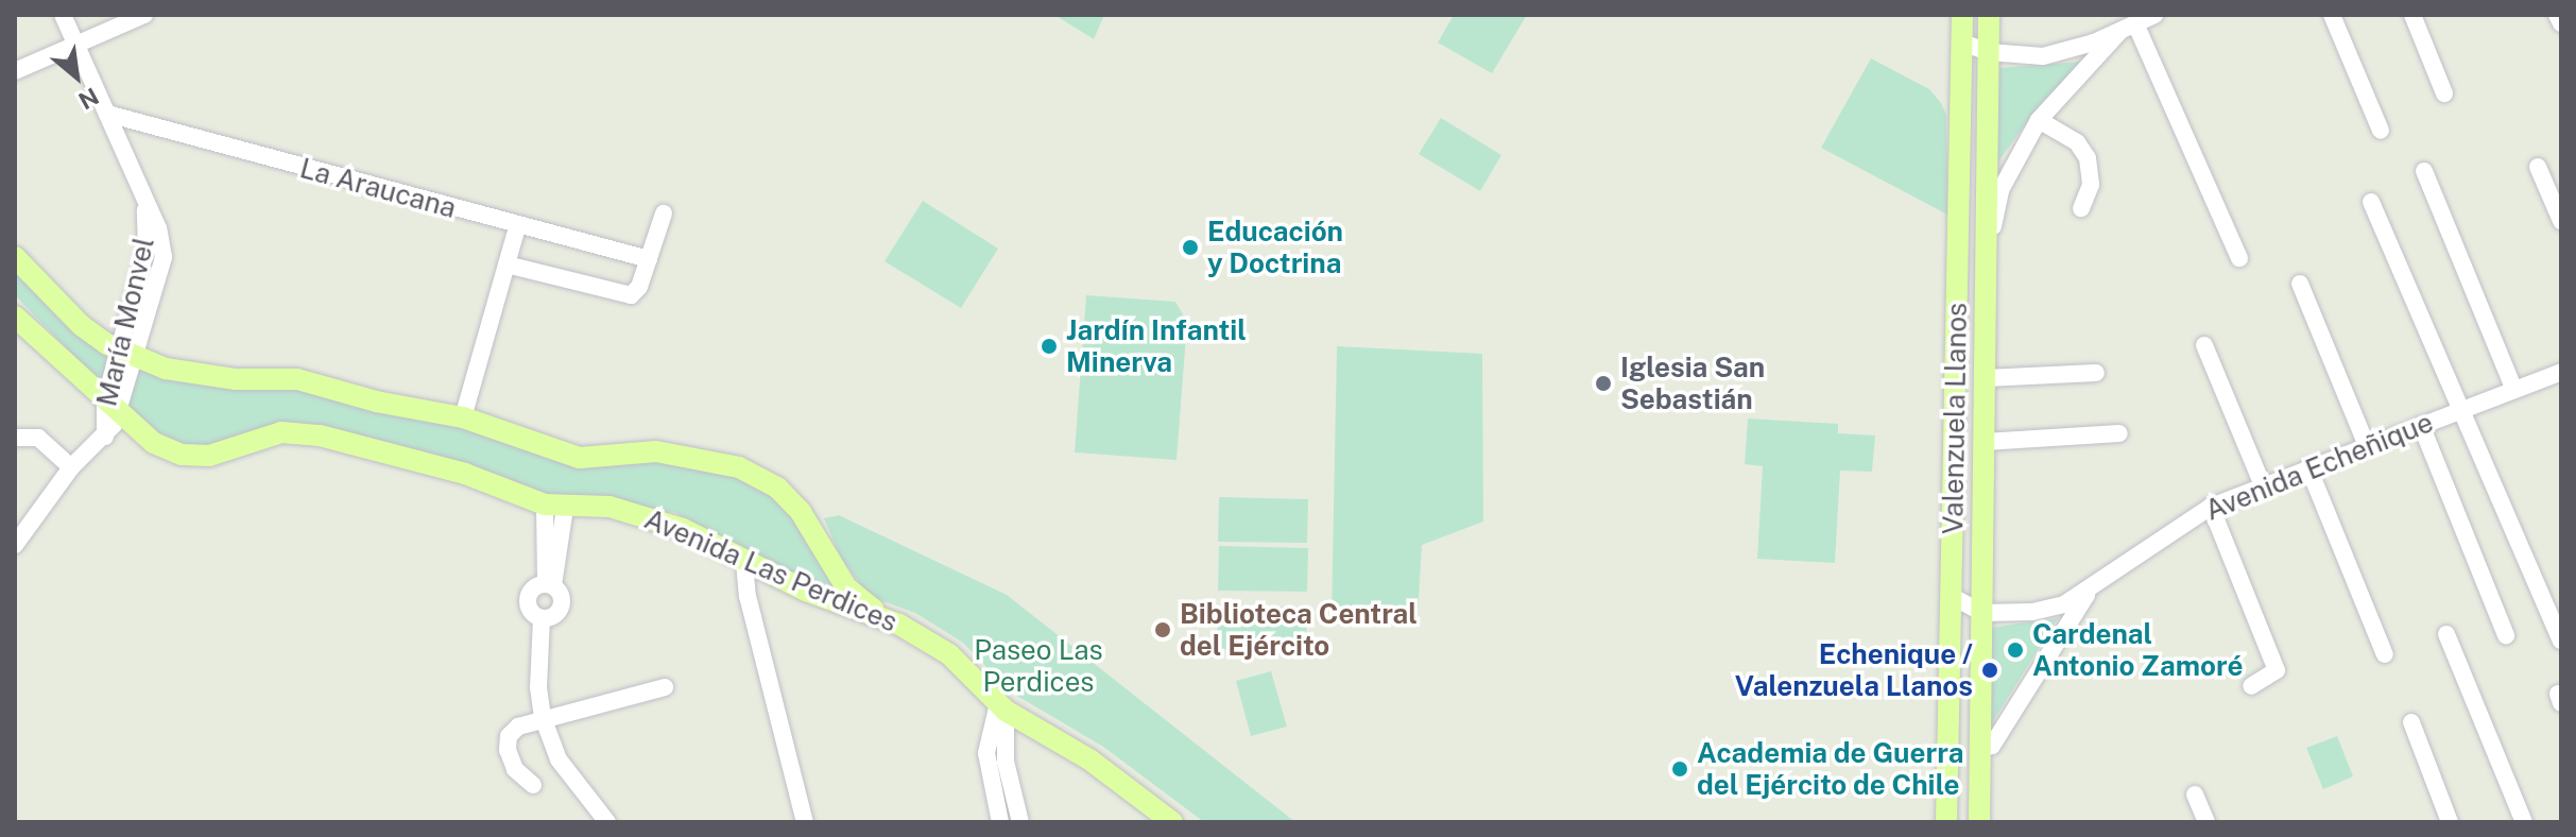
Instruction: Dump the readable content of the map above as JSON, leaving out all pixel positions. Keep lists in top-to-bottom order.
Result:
{
  "streets": {
    "main road": ["Valenzuela Llanos", "Avenida Las Perdices"],
    "street": ["La Araucana", "María Monvel", "Avenida Echeñique"]
  },
  "crossings": [
    ["La Araucana", "María Monvel"],
    ["María Monvel", "Avenida Las Perdices"],
    ["Valenzuela Llanos", "Avenida Echeñique"]
  ],
  "parks": ["Paseo Las Perdices"],
  "places": [
    "Educación y Doctrina",
    "Jardín Infantil Minerva",
    "Iglesia San Sebastián",
    "Biblioteca Central del Ejército",
    "Cardenal Antonio Zamoré",
    "Echenique / Valenzuela Llanos",
    "Academia de Guerra del Ejército de Chile"
  ],
  "north": "bottom right"
}
